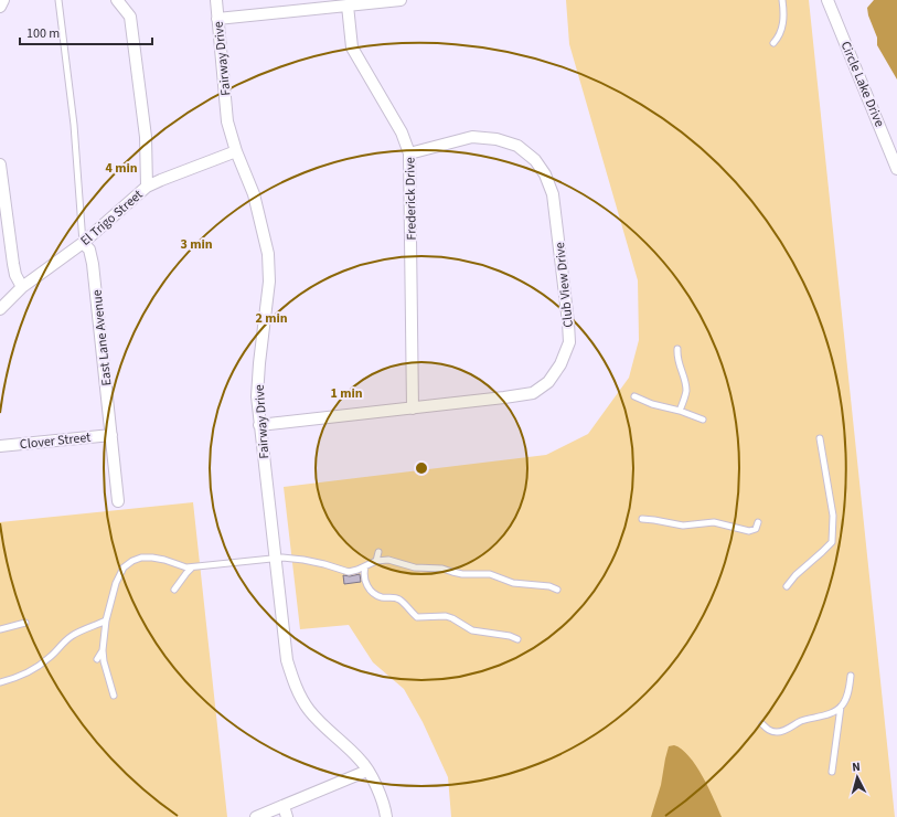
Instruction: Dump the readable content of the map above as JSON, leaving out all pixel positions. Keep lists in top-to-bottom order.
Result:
{
  "streets": {
    "street": [
      "Fairway Drive",
      "Circle Lake Drive",
      "Frederick Drive",
      "El Trigo Street",
      "Club View Drive",
      "East Lane Avenue",
      "Clover Street"
    ]
  },
  "crossings": [
    ["Fairway Drive", "El Trigo Street"],
    ["Fairway Drive", "Club View Drive"],
    ["Frederick Drive", "Club View Drive"],
    ["El Trigo Street", "East Lane Avenue"],
    ["East Lane Avenue", "Clover Street"]
  ],
  "scale_bar": "100 m",
  "north": "top",
  "rings": [
    "4 min",
    "3 min",
    "2 min",
    "1 min"
  ]
}
